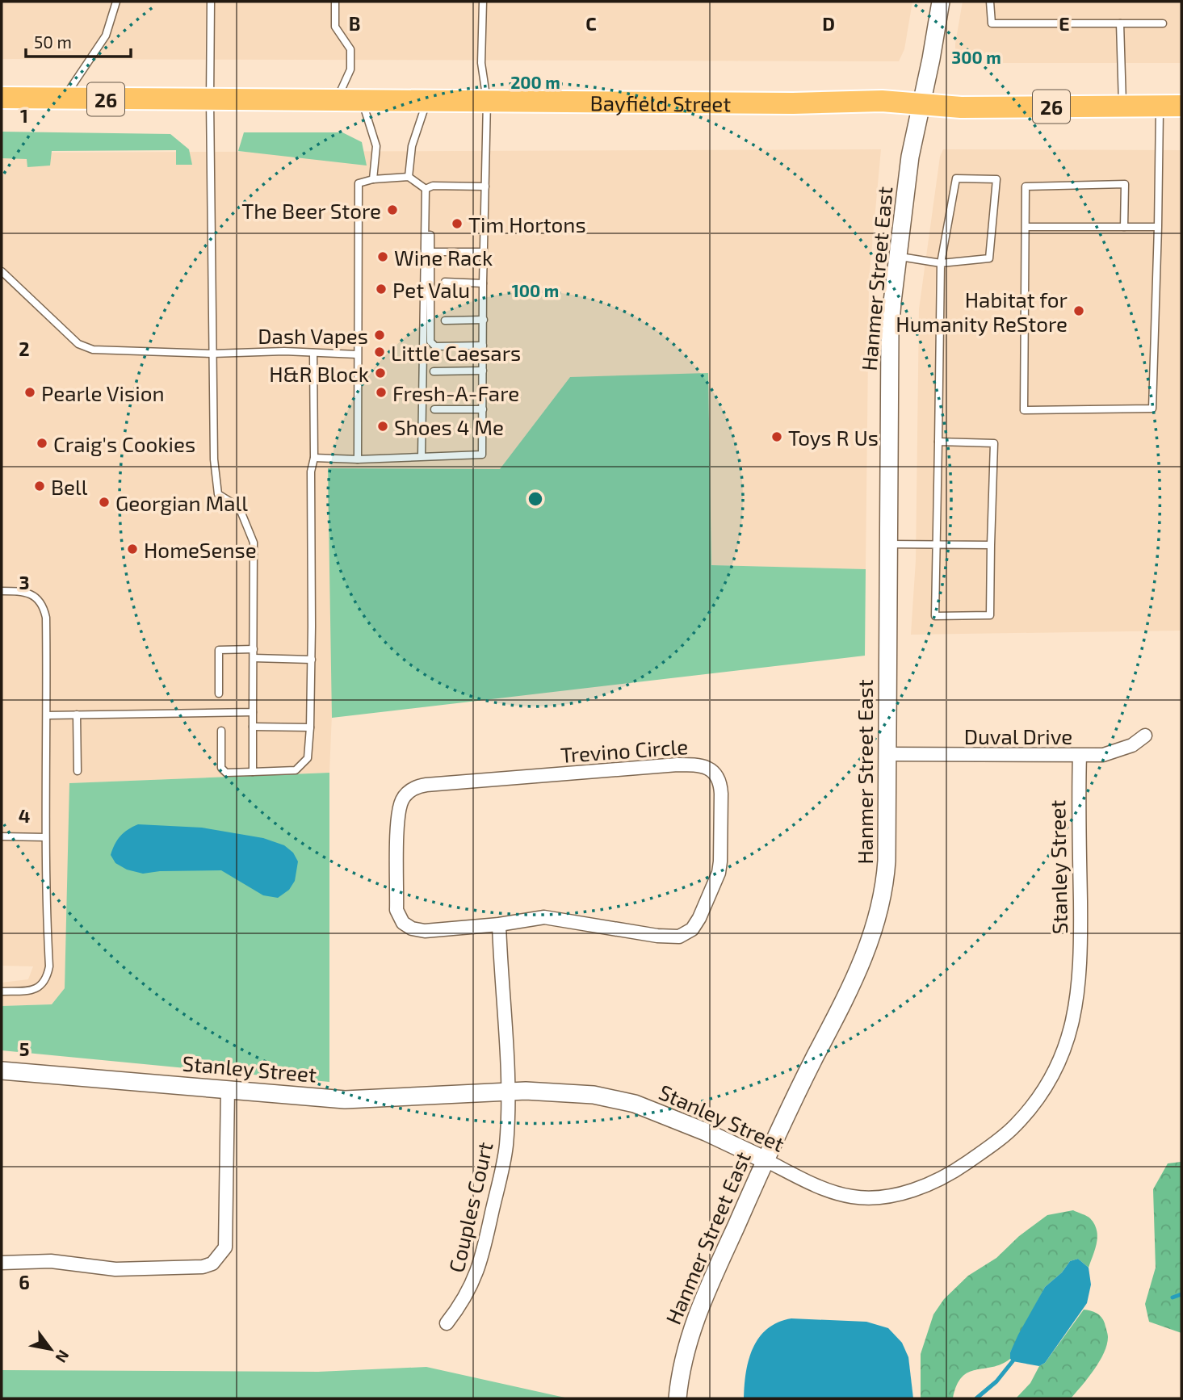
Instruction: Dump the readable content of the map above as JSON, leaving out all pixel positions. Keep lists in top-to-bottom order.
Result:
{
  "streets": {
    "main road": ["26", "Bayfield Street"],
    "street": [
      "Hanmer Street East",
      "Duval Drive",
      "Trevino Circle",
      "Stanley Street",
      "Couples Court"
    ]
  },
  "crossings": [
    ["Bayfield Street", "Hanmer Street East"],
    ["Hanmer Street East", "Duval Drive"],
    ["Hanmer Street East", "Stanley Street"],
    ["Duval Drive", "Stanley Street"],
    ["Stanley Street", "Couples Court"]
  ],
  "places": [
    "The Beer Store",
    "Tim Hortons",
    "Wine Rack",
    "Pet Valu",
    "Habitat for Humanity ReStore",
    "Dash Vapes",
    "Little Caesars",
    "H&R Block",
    "Pearle Vision",
    "Fresh-A-Fare",
    "Shoes 4 Me",
    "Toys R Us",
    "Craig's Cookies",
    "Bell",
    "Georgian Mall",
    "HomeSense"
  ],
  "scale_bar": "50 m",
  "north": "bottom right",
  "grid": {
    "columns": [
      "B",
      "C",
      "D",
      "E"
    ],
    "rows": [
      "1",
      "2",
      "3",
      "4",
      "5",
      "6"
    ]
  },
  "rings": ["300 m", "200 m", "100 m"]
}
